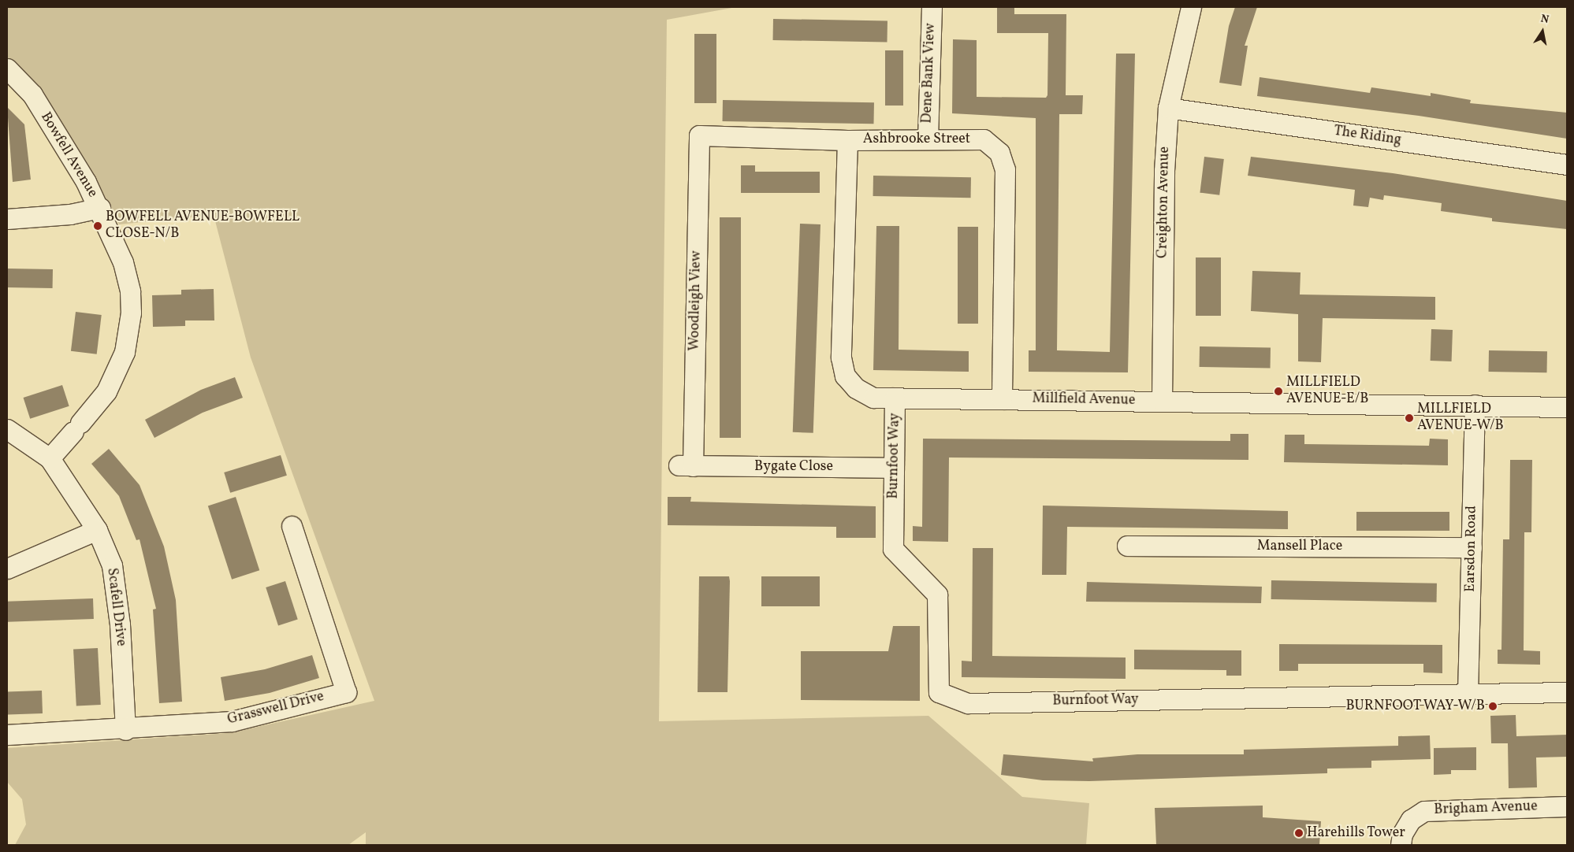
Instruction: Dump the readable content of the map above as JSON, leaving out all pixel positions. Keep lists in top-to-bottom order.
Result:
{
  "streets": {
    "street": [
      "Dene Bank View",
      "The Riding",
      "Ashbrooke Street",
      "Bowfell Avenue",
      "Creighton Avenue",
      "Woodleigh View",
      "Millfield Avenue",
      "Burnfoot Way",
      "Bygate Close",
      "Mansell Place",
      "Earsdon Road",
      "Scafell Drive",
      "Grasswell Drive",
      "Brigham Avenue"
    ]
  },
  "crossings": [
    ["Dene Bank View", "Ashbrooke Street"],
    ["The Riding", "Creighton Avenue"],
    ["Ashbrooke Street", "Woodleigh View"],
    ["Ashbrooke Street", "Millfield Avenue"],
    ["Bowfell Avenue", "Scafell Drive"],
    ["Creighton Avenue", "Millfield Avenue"],
    ["Woodleigh View", "Bygate Close"],
    ["Millfield Avenue", "Burnfoot Way"],
    ["Millfield Avenue", "Earsdon Road"],
    ["Burnfoot Way", "Bygate Close"],
    ["Burnfoot Way", "Earsdon Road"],
    ["Mansell Place", "Earsdon Road"],
    ["Scafell Drive", "Grasswell Drive"]
  ],
  "places": [
    "BOWFELL AVENUE-BOWFELL CLOSE-N/B",
    "MILLFIELD AVENUE-E/B",
    "MILLFIELD AVENUE-W/B",
    "BURNFOOT WAY-W/B",
    "Harehills Tower"
  ],
  "north": "top"
}
